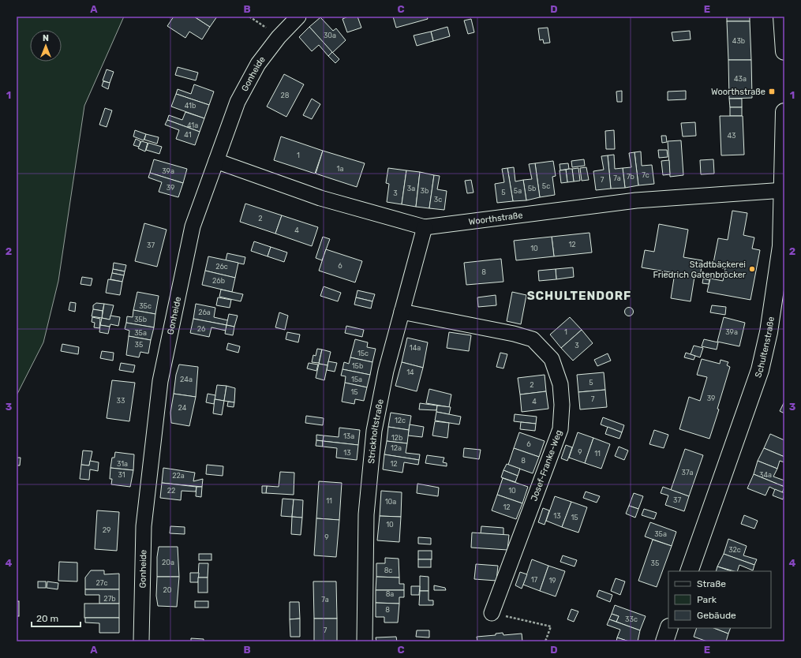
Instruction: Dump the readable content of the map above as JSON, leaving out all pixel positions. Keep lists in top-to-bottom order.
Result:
{
  "streets": {
    "main road": ["Schultenstraße"],
    "street": [
      "Gonheide",
      "Woorthstraße",
      "Strickholtstraße",
      "Josef-Franke-Weg"
    ]
  },
  "crossings": [
    ["Gonheide", "Woorthstraße"],
    ["Woorthstraße", "Schultenstraße"],
    ["Woorthstraße", "Strickholtstraße"],
    ["Strickholtstraße", "Josef-Franke-Weg"]
  ],
  "districts": ["SCHULTENDORF"],
  "places": {
    "transit": ["Woorthstraße"],
    "other": ["Stadtbäckerei Friedrich Gatenbröcker"]
  },
  "house_numbers": [
    "30a",
    "43b",
    "43a",
    "28",
    "41b",
    "41a",
    "41",
    "43",
    "1",
    "1a",
    "39a",
    "7c",
    "7b",
    "7a",
    "7",
    "5c",
    "39",
    "3a",
    "5b",
    "3b",
    "5a",
    "5",
    "3",
    "3c",
    "2",
    "4",
    "12",
    "37",
    "10",
    "6",
    "26c",
    "8",
    "26b",
    "35c",
    "26a",
    "35b",
    "26",
    "1",
    "39a",
    "35a",
    "35",
    "3",
    "14a",
    "15c",
    "15b",
    "14",
    "24a",
    "15a",
    "5",
    "2",
    "15",
    "39",
    "7",
    "33",
    "4",
    "24",
    "12c",
    "13a",
    "12b",
    "6",
    "12a",
    "9",
    "13",
    "11",
    "8",
    "31a",
    "12",
    "37a",
    "31",
    "34a",
    "22a",
    "22",
    "10",
    "37",
    "11",
    "10a",
    "12",
    "13",
    "15",
    "10",
    "29",
    "35a",
    "9",
    "32c",
    "20a",
    "35",
    "8c",
    "17",
    "19",
    "27c",
    "20",
    "8a",
    "27b",
    "7a",
    "8",
    "33c",
    "7"
  ],
  "legend": ["Straße", "Park", "Gebäude"],
  "scale_bar": "20 m",
  "north": "top",
  "grid": {
    "columns": [
      "A",
      "B",
      "C",
      "D",
      "E"
    ],
    "rows": [
      "1",
      "2",
      "3",
      "4"
    ]
  }
}
